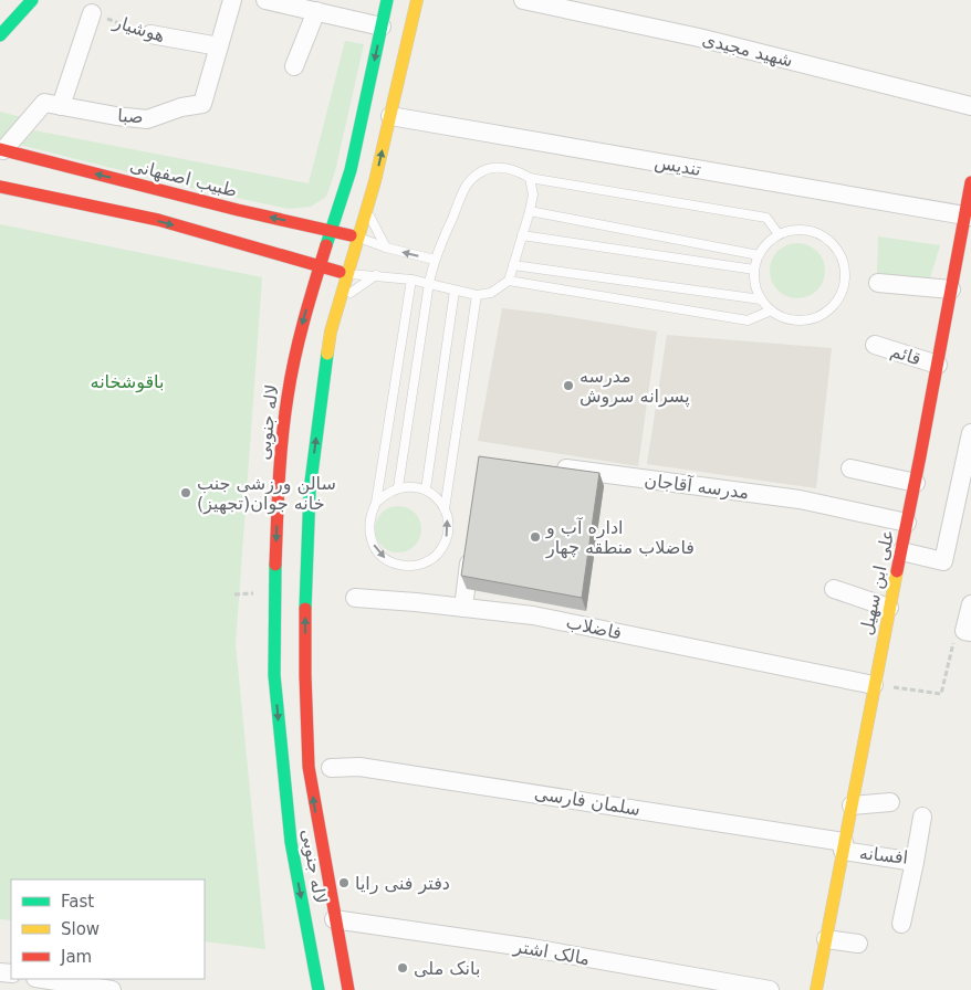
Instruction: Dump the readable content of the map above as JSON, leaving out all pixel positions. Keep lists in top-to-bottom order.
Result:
{
  "streets": {
    "main road": ["طبیب اصفهانی", "لاله جنوبی", "علی ابن سهیل"],
    "street": [
      "هوشیار",
      "شهید مجیدی",
      "صبا",
      "تندیس",
      "قائم",
      "مدرسه آقاجان",
      "فاضلاب",
      "سلمان فارسی",
      "افسانه",
      "مالک اشتر"
    ]
  },
  "crossings": [
    ["هوشیار", "صبا"],
    ["صبا", "طبیب اصفهانی"],
    ["تندیس", "لاله جنوبی"],
    ["تندیس", "علی ابن سهیل"],
    ["طبیب اصفهانی", "لاله جنوبی"],
    ["قائم", "علی ابن سهیل"],
    ["لاله جنوبی", "مالک اشتر"],
    ["مدرسه آقاجان", "علی ابن سهیل"],
    ["علی ابن سهیل", "فاضلاب"],
    ["علی ابن سهیل", "سلمان فارسی"],
    ["علی ابن سهیل", "افسانه"],
    ["سلمان فارسی", "افسانه"]
  ],
  "parks": ["باقوشخانه"],
  "places": [
    "مدرسه پسرانه سروش",
    "سالن ورزشی جنب خانه جوان(تجهیز)",
    "اداره آب و فاضلاب منطقه چهار",
    "دفتر فنی رایا",
    "بانک ملی"
  ],
  "legend": ["Fast", "Slow", "Jam"]
}
